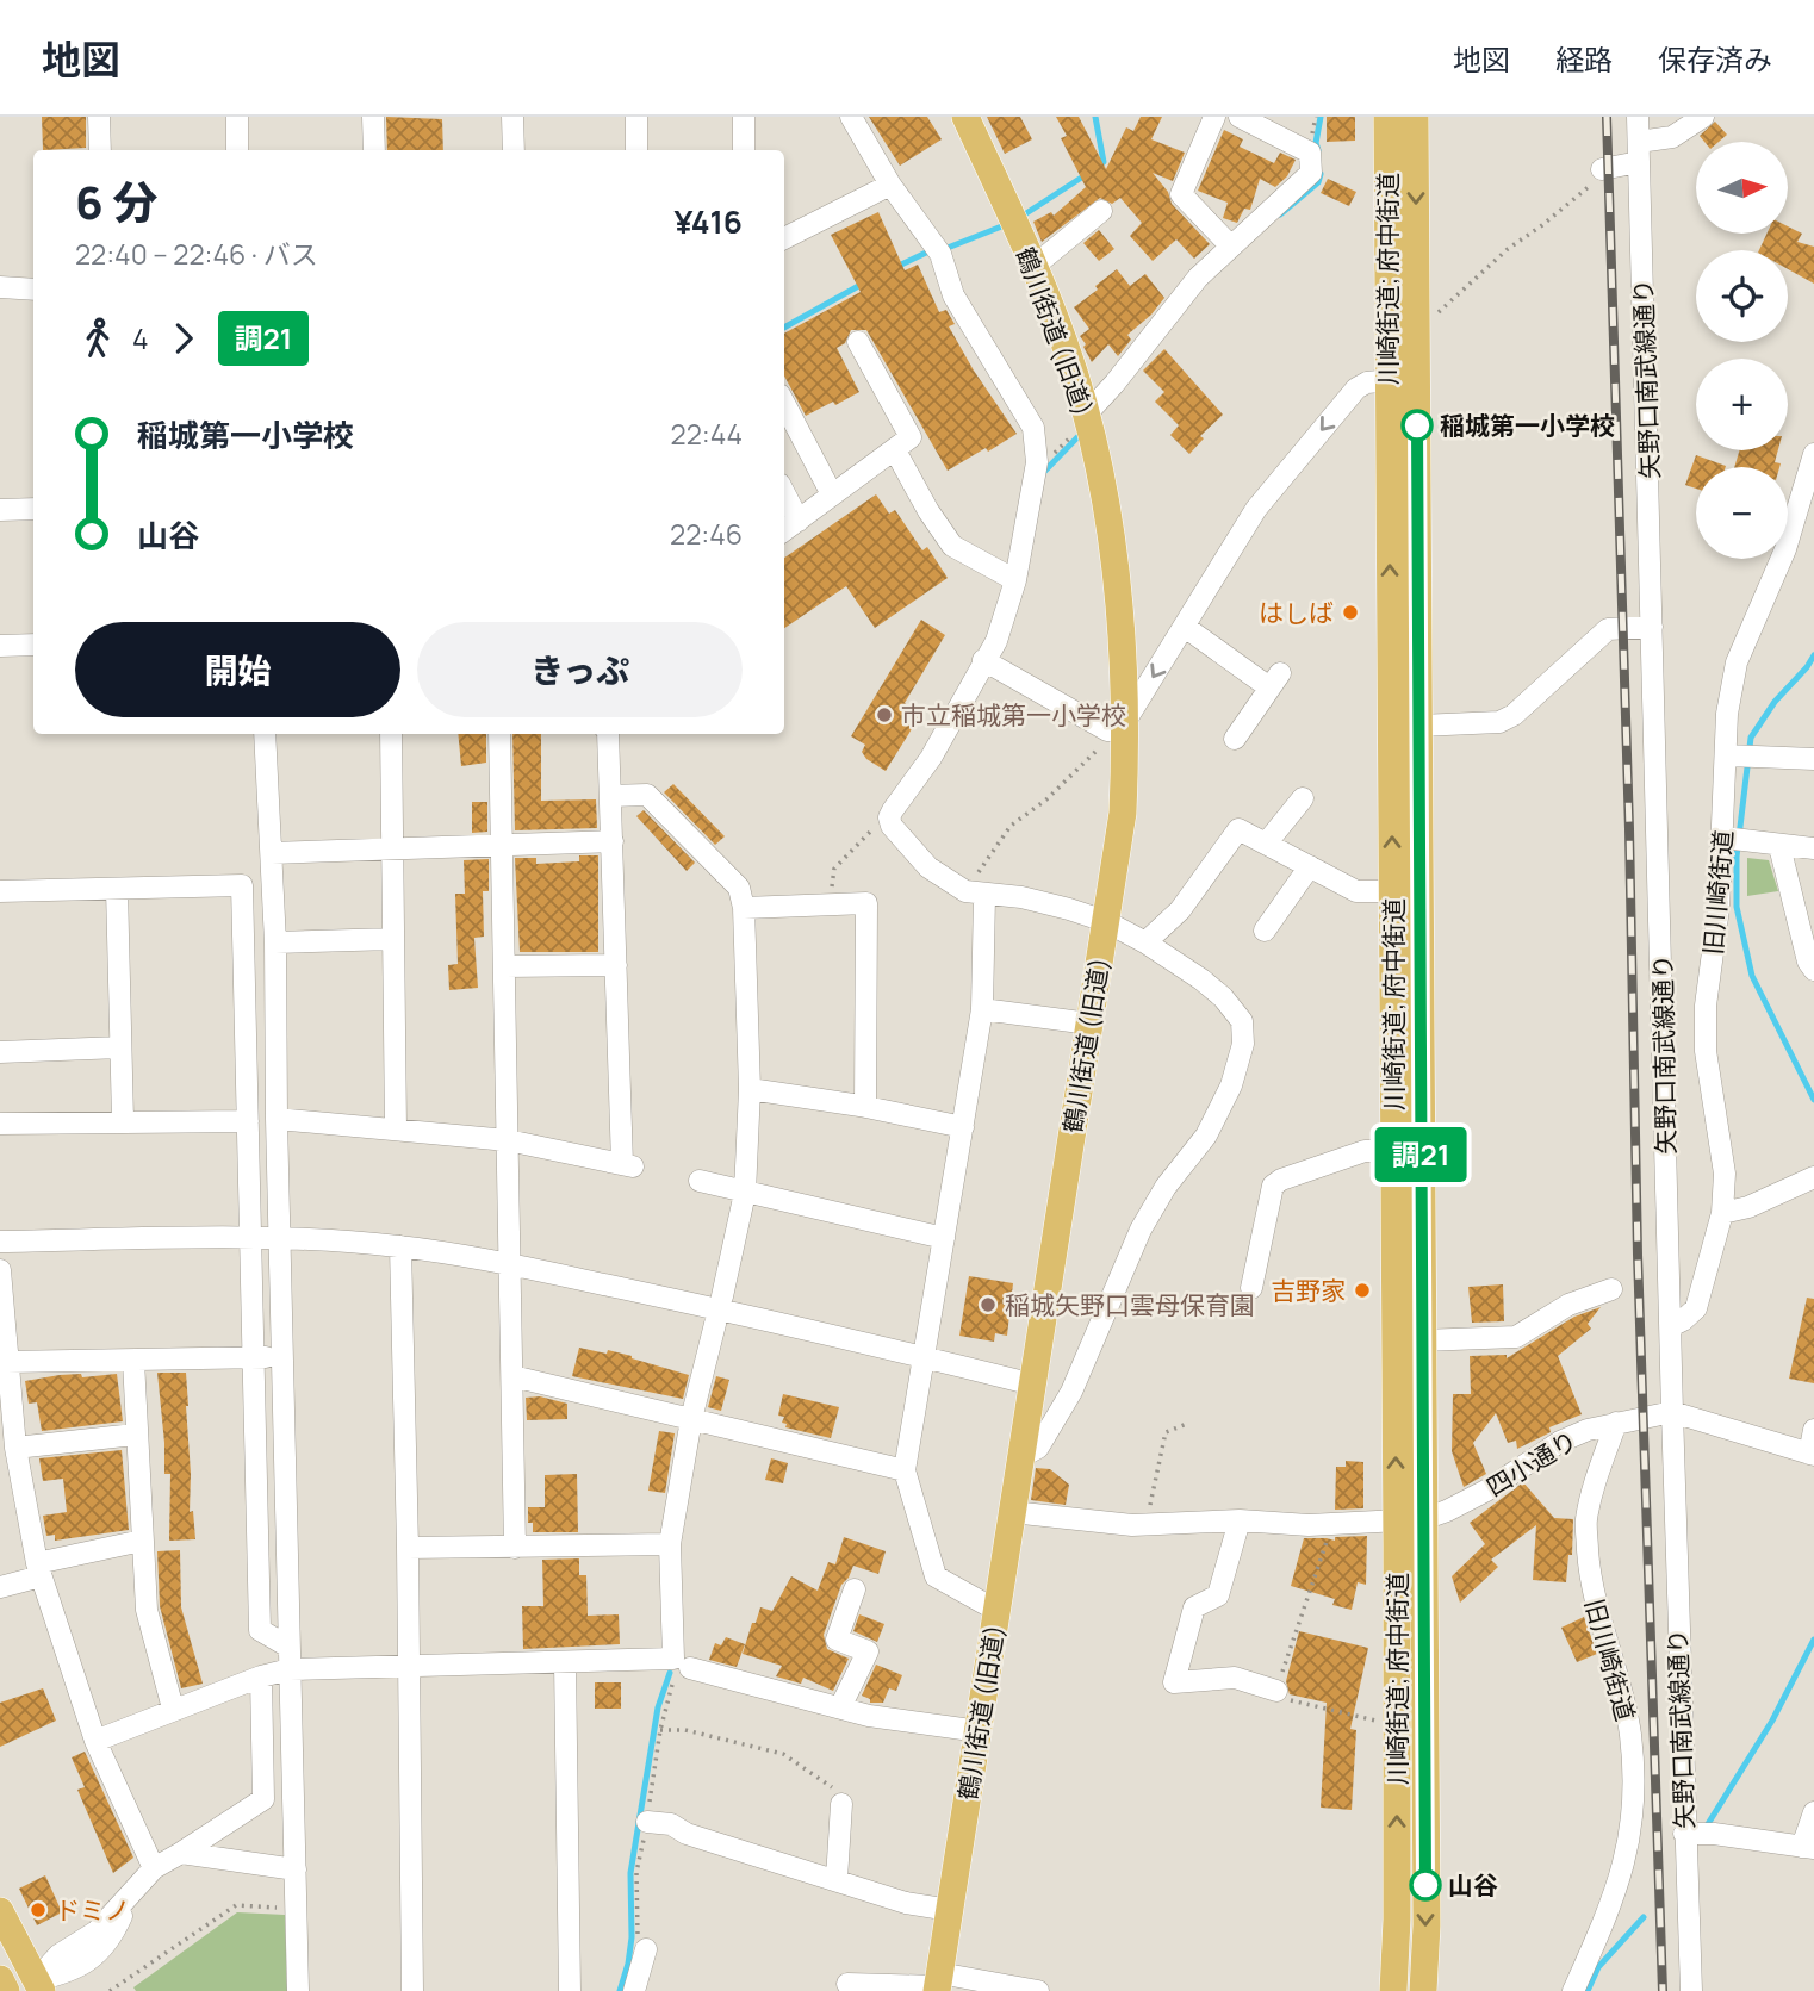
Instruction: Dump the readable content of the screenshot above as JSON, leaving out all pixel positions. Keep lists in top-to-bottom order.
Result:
{
  "streets": {
    "main road": ["川崎街道; 府中街道", "鶴川街道 (旧道)"],
    "street": ["矢野口南武線通り", "旧川崎街道", "四小通り"]
  },
  "crossings": [
    ["川崎街道; 府中街道", "四小通り"],
    ["矢野口南武線通り", "旧川崎街道"],
    ["矢野口南武線通り", "四小通り"],
    ["旧川崎街道", "四小通り"]
  ],
  "places": [
    "稲城第一小学校",
    "はしば",
    "市立稲城第一小学校",
    "吉野家",
    "稲城矢野口雲母保育園",
    "山谷",
    "ドミノ"
  ],
  "lines": ["bus line 調21"],
  "north": "right",
  "page": {
    "header": "地図",
    "nav": ["地図", "経路", "保存済み"],
    "on_map": "調21",
    "map_buttons": ["+", "−"],
    "heading": ["6 分", "22:40 – 22:46 · バス", "¥416"],
    "legs": ["4", "調21"],
    "list": [
      {
        "name": "稲城第一小学校",
        "value": "22:44"
      },
      {
        "name": "山谷",
        "value": "22:46"
      }
    ],
    "buttons": ["開始", "きっぷ"]
  }
}
